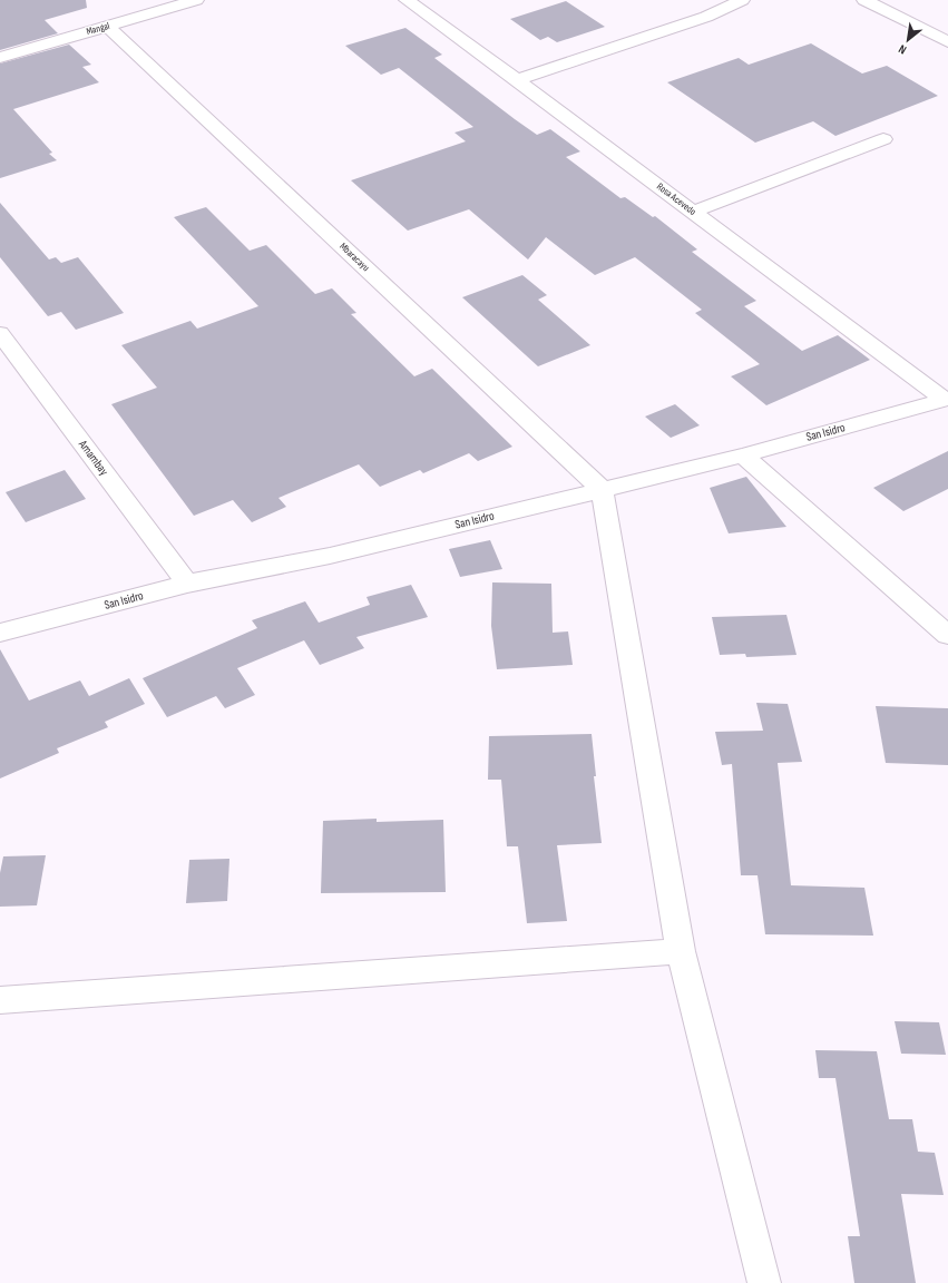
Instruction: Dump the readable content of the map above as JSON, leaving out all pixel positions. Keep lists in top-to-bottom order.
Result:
{
  "streets": {
    "street": [
      "Mangal",
      "Rosa Acevedo",
      "Mbaracayu",
      "San Isidro",
      "Amambay"
    ]
  },
  "crossings": [
    ["Mangal", "Mbaracayu"],
    ["Rosa Acevedo", "San Isidro"],
    ["Mbaracayu", "San Isidro"],
    ["San Isidro", "Amambay"]
  ],
  "north": "bottom left"
}
